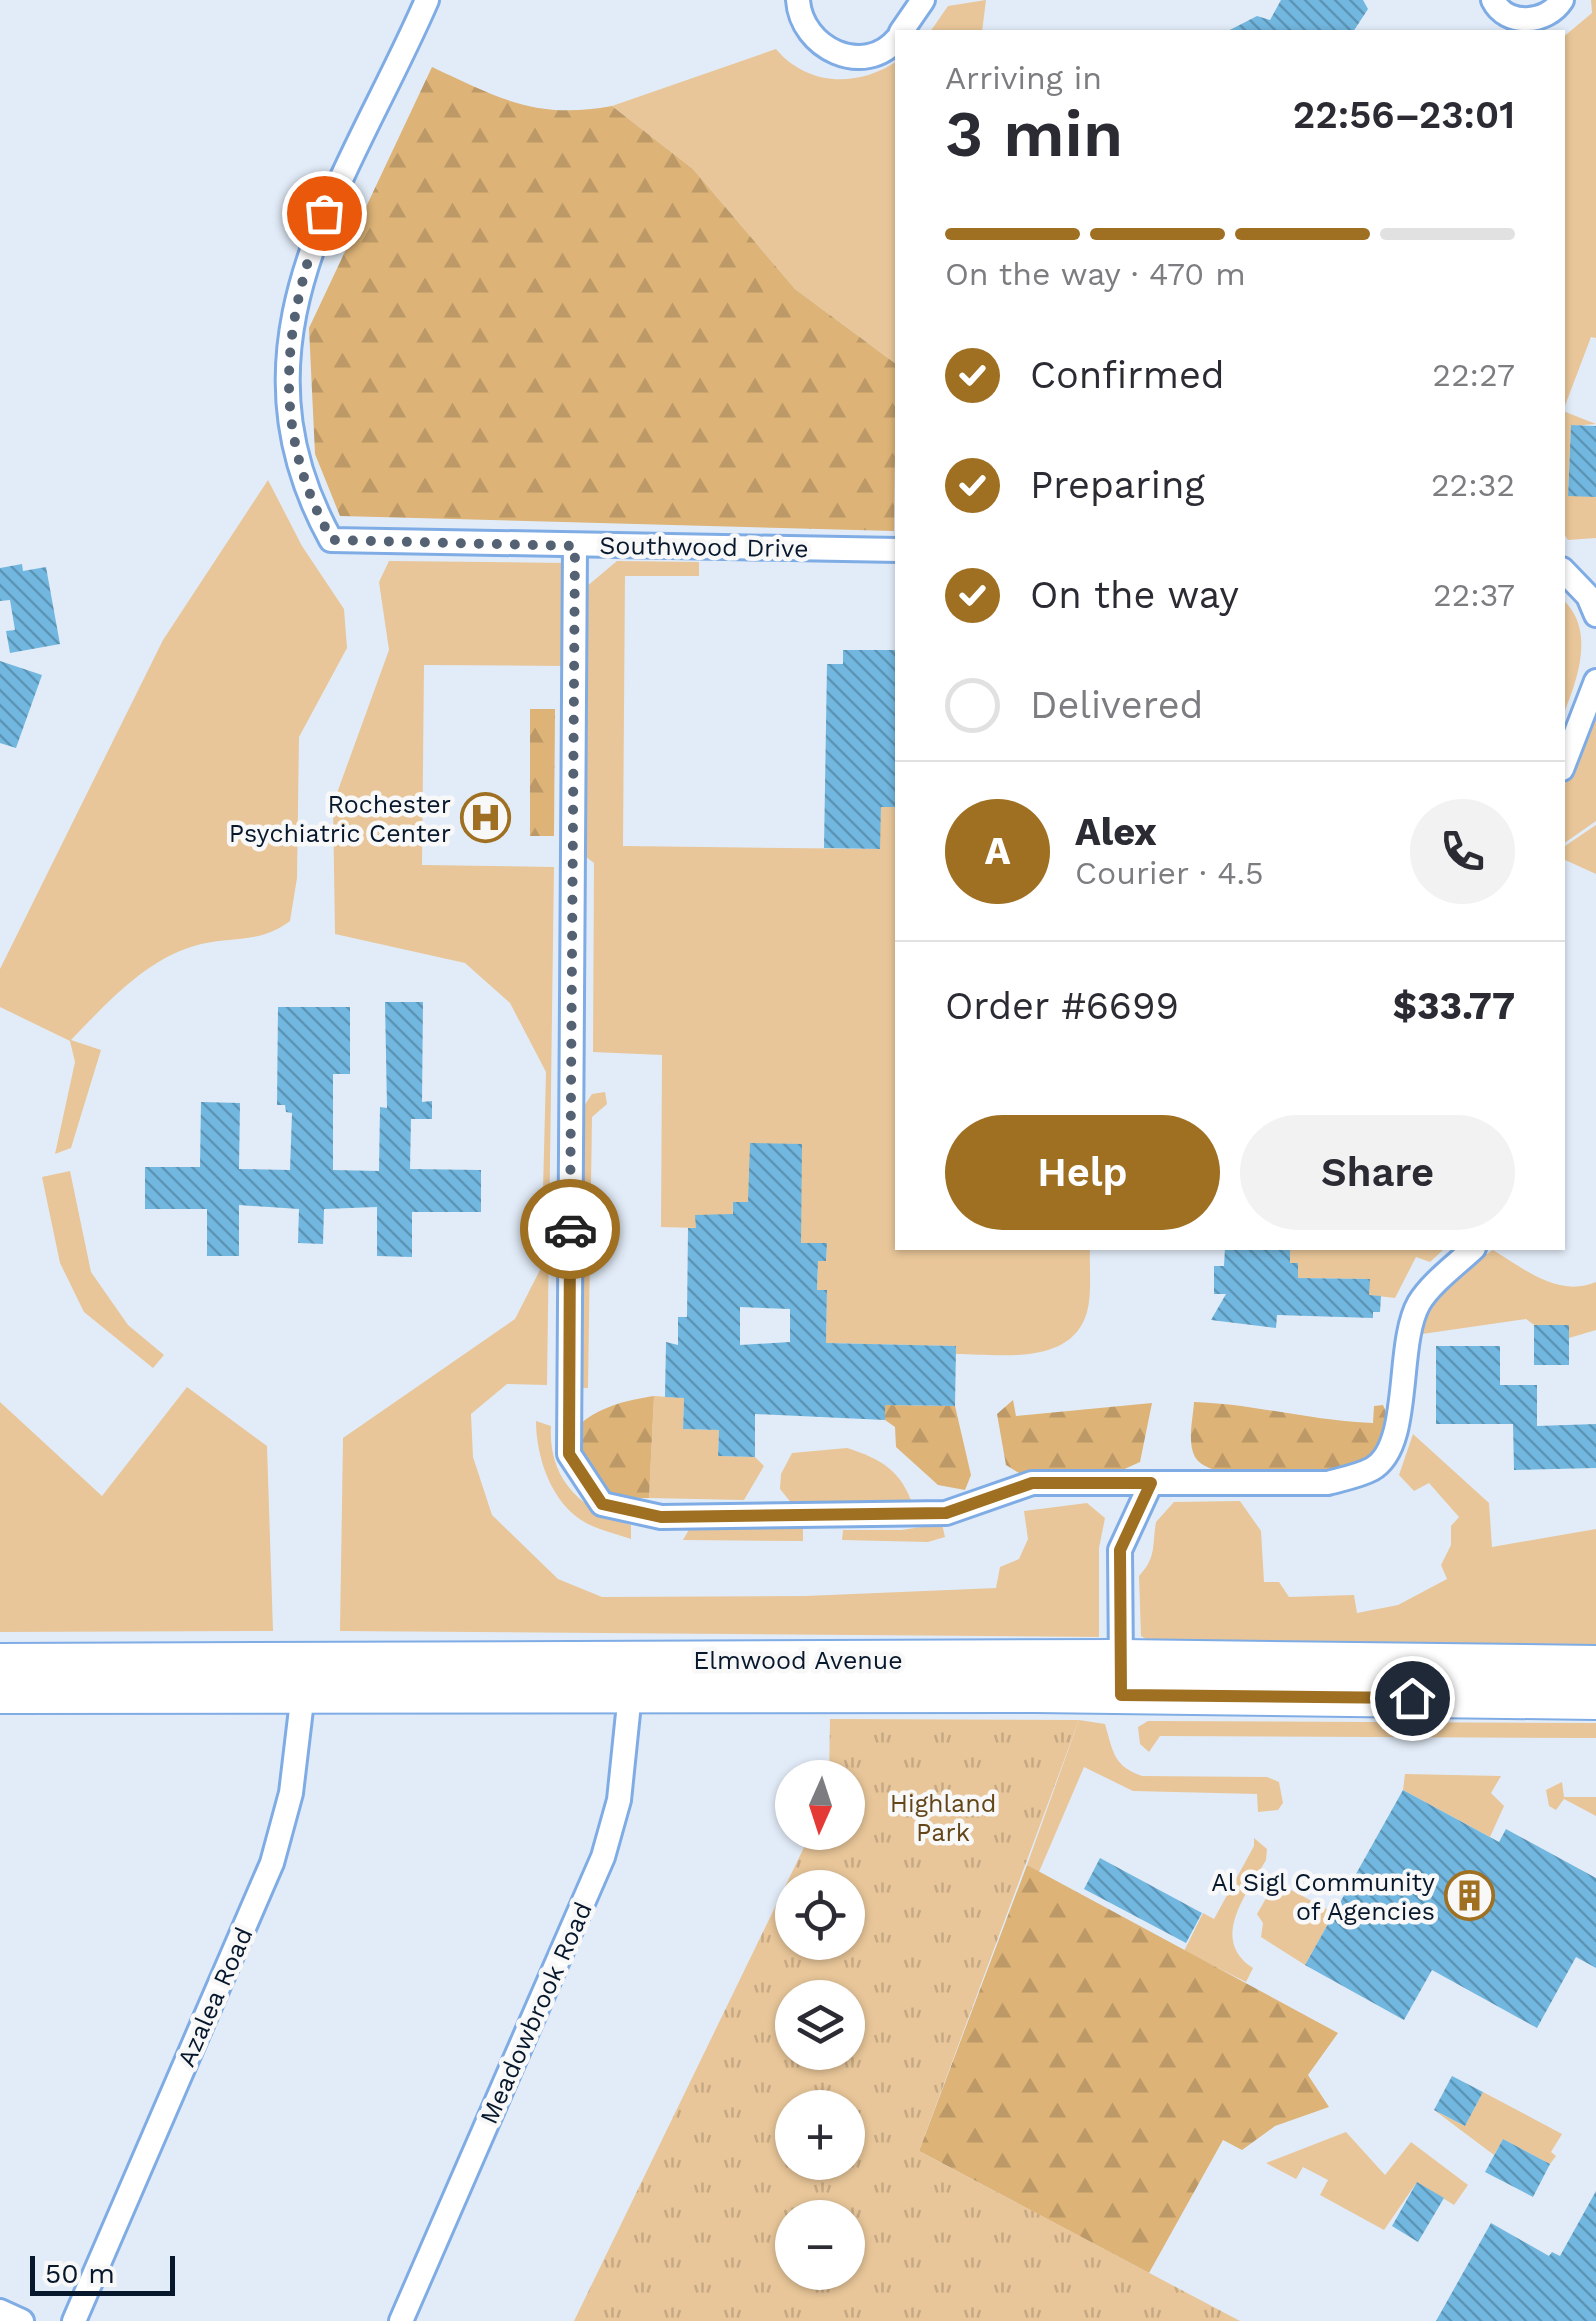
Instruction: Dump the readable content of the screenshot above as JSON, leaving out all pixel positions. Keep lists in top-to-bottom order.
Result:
{
  "streets": {
    "main road": ["Elmwood Avenue"],
    "street": ["Southwood Drive", "Azalea Road", "Meadowbrook Road"]
  },
  "crossings": [
    ["Elmwood Avenue", "Azalea Road"],
    ["Elmwood Avenue", "Meadowbrook Road"]
  ],
  "parks": ["Highland Park"],
  "places": {
    "hospital": ["Rochester Psychiatric Center"],
    "building": ["Al Sigl Community of Agencies"]
  },
  "scale_bar": "50 m",
  "north": "bottom",
  "page": {
    "heading": ["3 min", "Arriving in", "22:56–23:01"],
    "panel": [
      "Alex",
      "Courier · 4.5",
      "Order #6699",
      "$33.77"
    ],
    "bar": "On the way · 470 m",
    "list": [
      ["Confirmed", "22:27"],
      ["Preparing", "22:32"],
      ["On the way", "22:37"],
      "Delivered"
    ],
    "round": "A",
    "buttons": ["Help", "Share"],
    "map_buttons": ["+", "−"],
    "scale": "50 m"
  }
}
